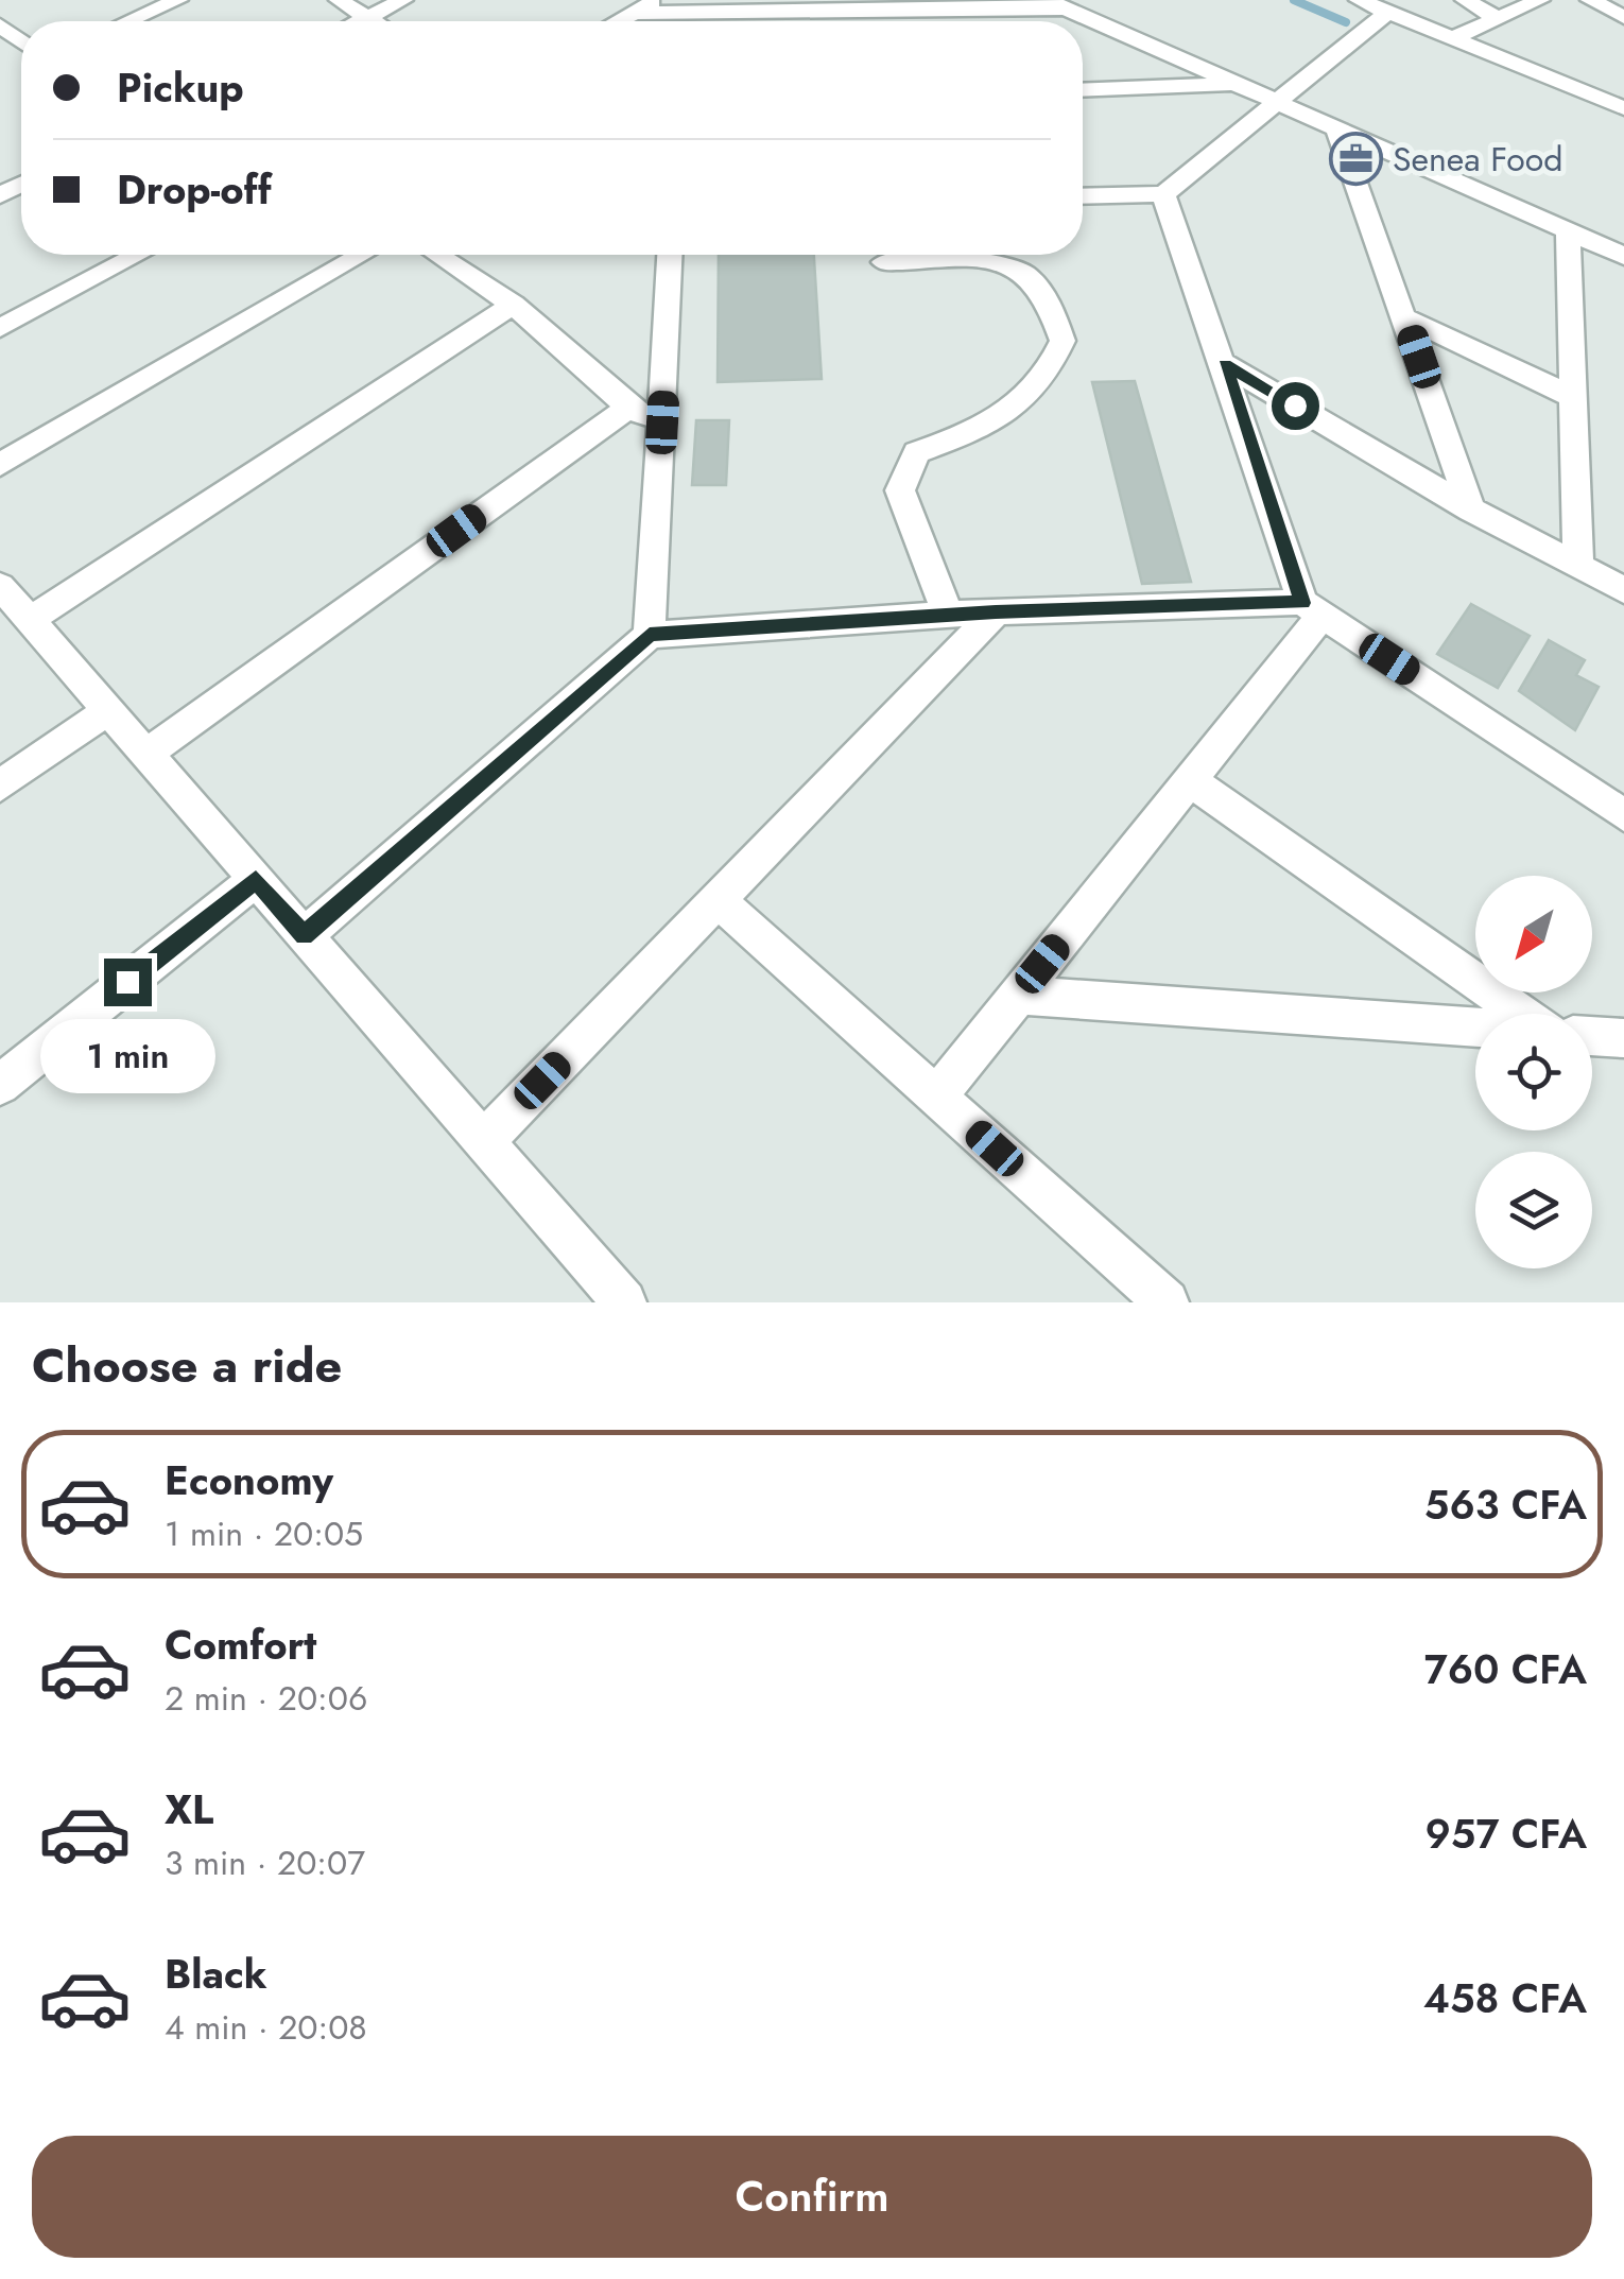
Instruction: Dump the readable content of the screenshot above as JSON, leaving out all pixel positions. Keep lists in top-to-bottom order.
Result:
{
  "places": {
    "office": ["Senea Food"]
  },
  "north": "bottom left",
  "page": {
    "banner": ["Pickup", "Drop-off"],
    "bubble": "1 min",
    "heading": "Choose a ride",
    "list": [
      {
        "name": "Economy",
        "note": "1 min · 20:05",
        "value": "563 CFA"
      },
      {
        "name": "Comfort",
        "note": "2 min · 20:06",
        "value": "760 CFA"
      },
      {
        "name": "XL",
        "note": "3 min · 20:07",
        "value": "957 CFA"
      },
      {
        "name": "Black",
        "note": "4 min · 20:08",
        "value": "458 CFA"
      }
    ],
    "buttons": "Confirm"
  }
}
